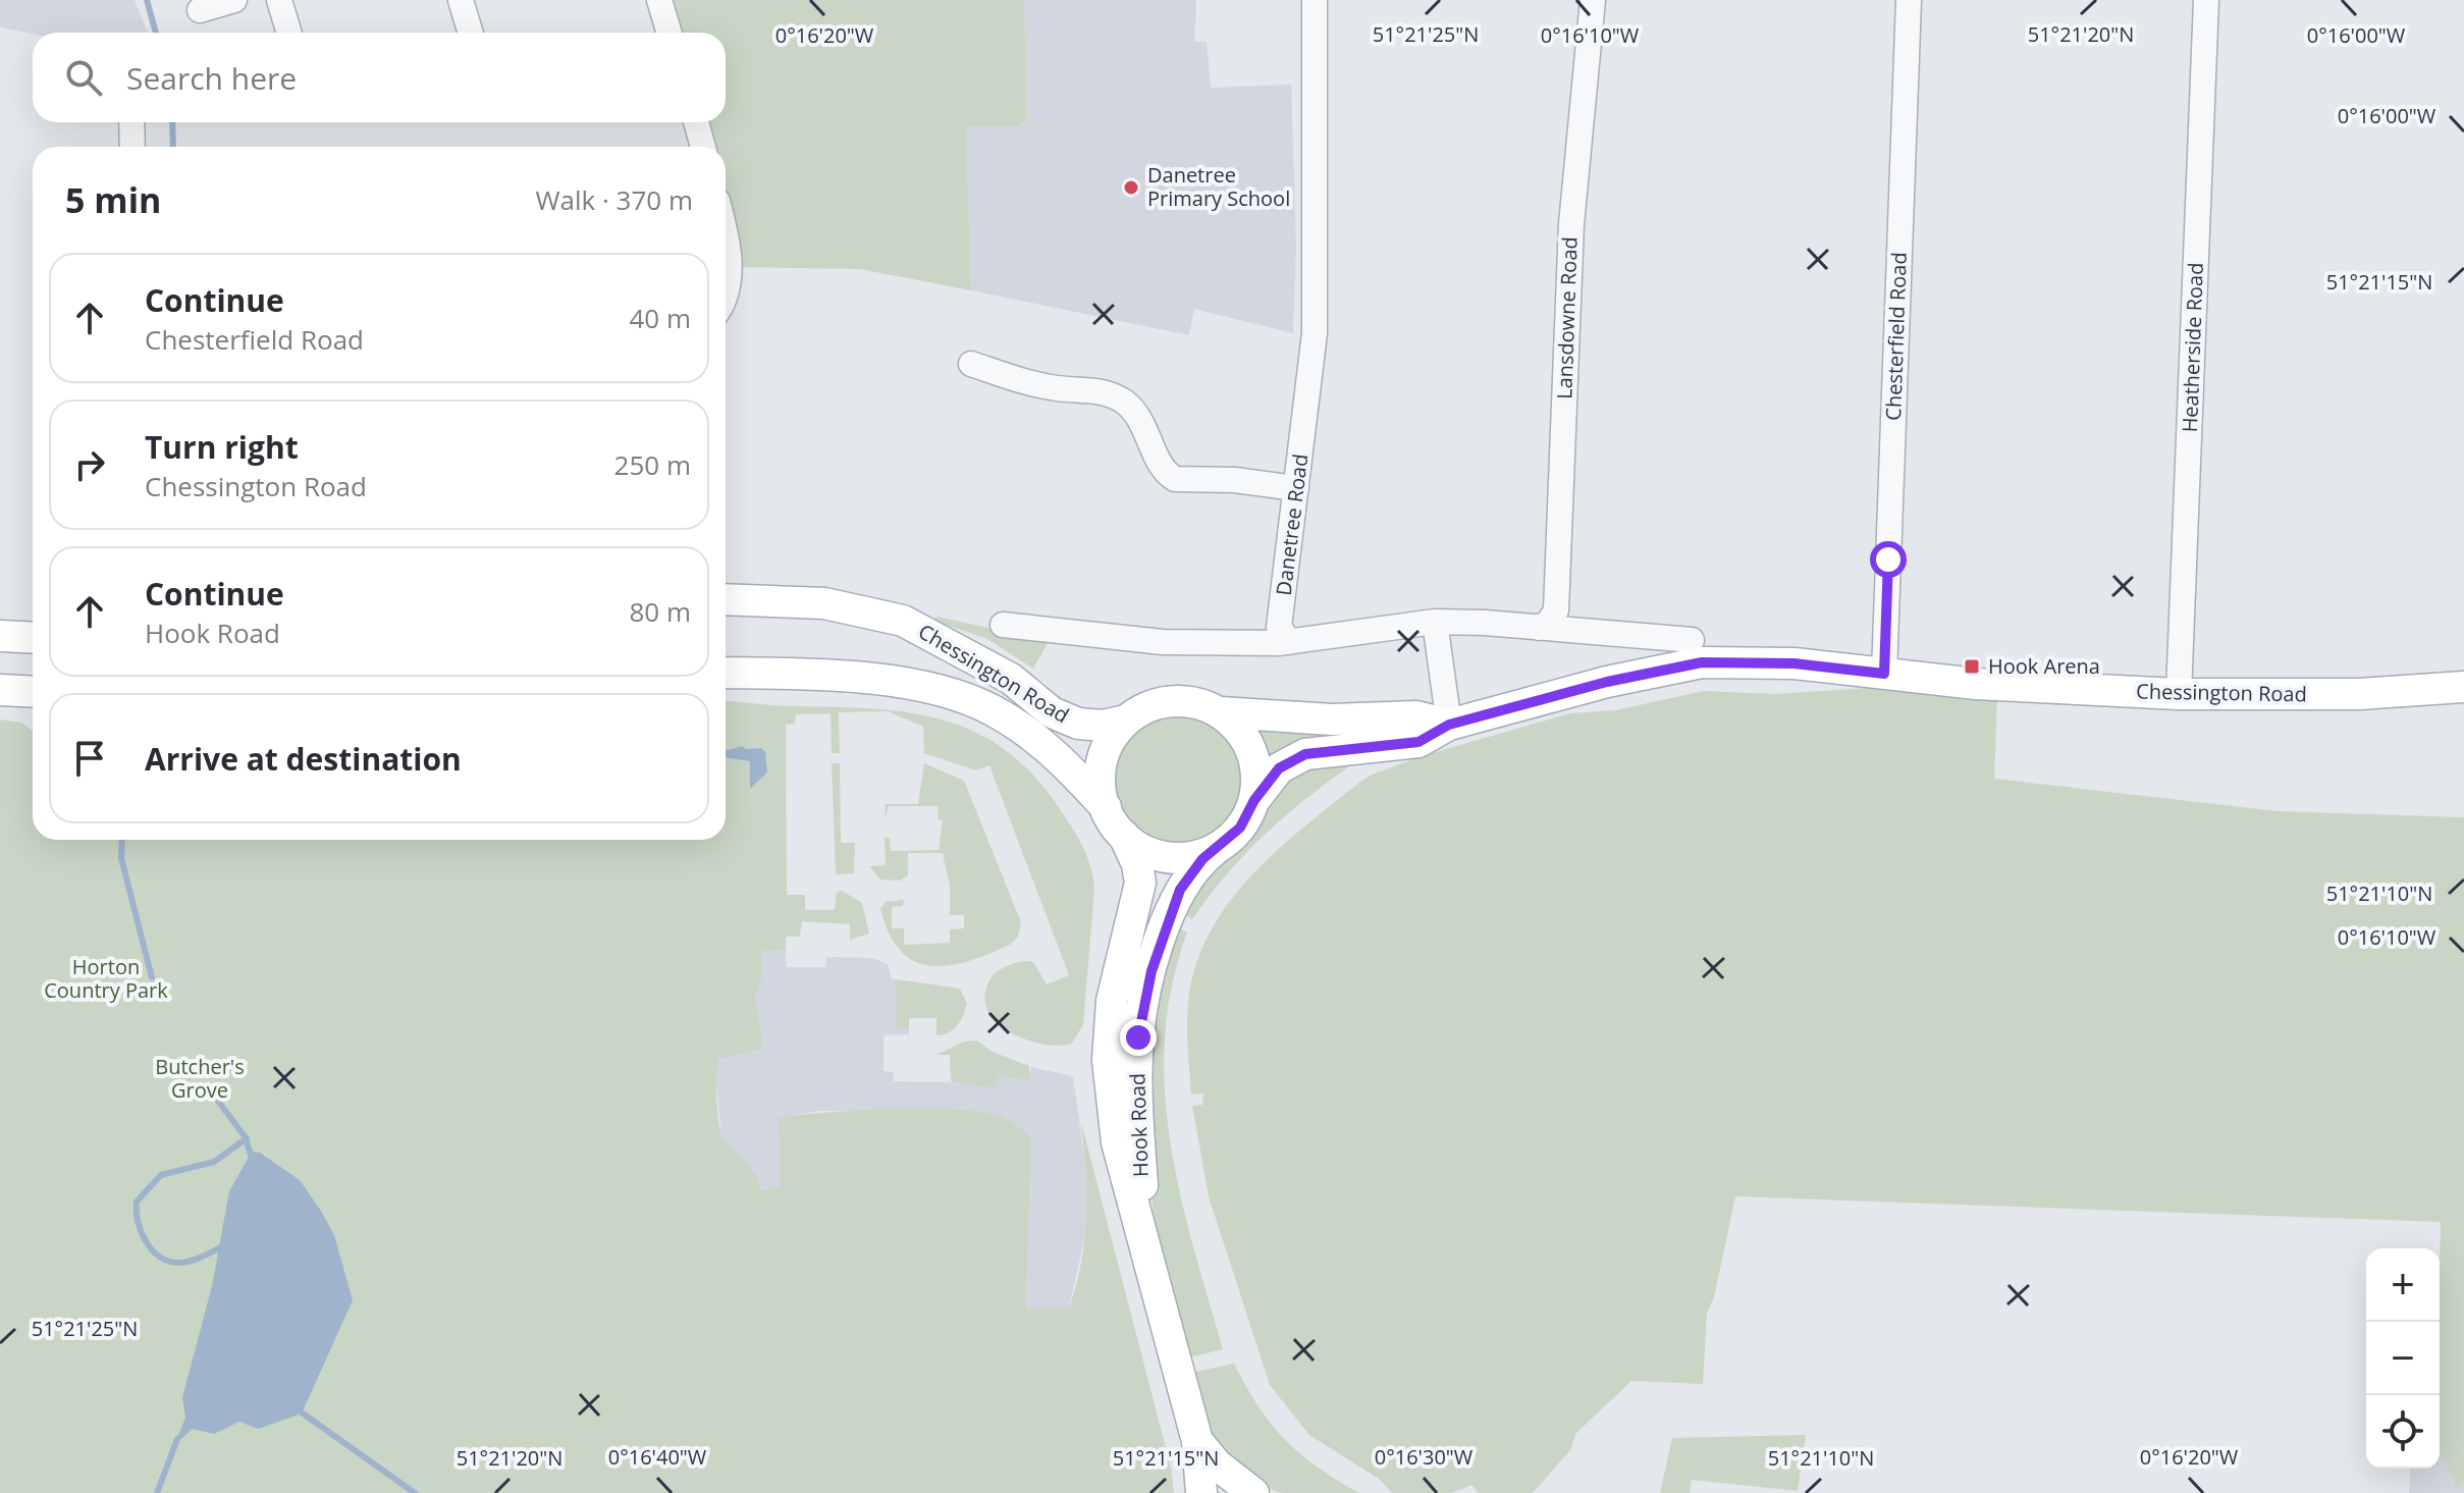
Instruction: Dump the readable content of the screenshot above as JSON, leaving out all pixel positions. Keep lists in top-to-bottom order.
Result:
{
  "streets": {
    "main road": ["Chessington Road", "Hook Road"],
    "street": [
      "Lansdowne Road",
      "Chesterfield Road",
      "Heatherside Road",
      "Danetree Road"
    ]
  },
  "crossings": [
    ["Chesterfield Road", "Chessington Road"],
    ["Heatherside Road", "Chessington Road"],
    ["Chessington Road", "Hook Road"]
  ],
  "parks": ["Horton Country Park", "Butcher's Grove"],
  "places": {
    "other": ["Danetree Primary School"],
    "transit": ["Hook Arena"]
  },
  "page": {
    "search": "Search here",
    "heading": ["5 min", "Walk · 370 m"],
    "list": [
      ["Continue", "Chesterfield Road", "40 m"],
      ["Turn right", "Chessington Road", "250 m"],
      ["Continue", "Hook Road", "80 m"],
      "Arrive at destination"
    ],
    "map_buttons": ["+", "−"]
  },
  "coordinates": [
    "51°21'25\"N",
    "51°21'20\"N",
    "0°16'00\"W",
    "0°16'20\"W",
    "0°16'10\"W",
    "51°21'15\"N",
    "51°21'10\"N",
    "0°16'40\"W",
    "0°16'30\"W"
  ]
}
